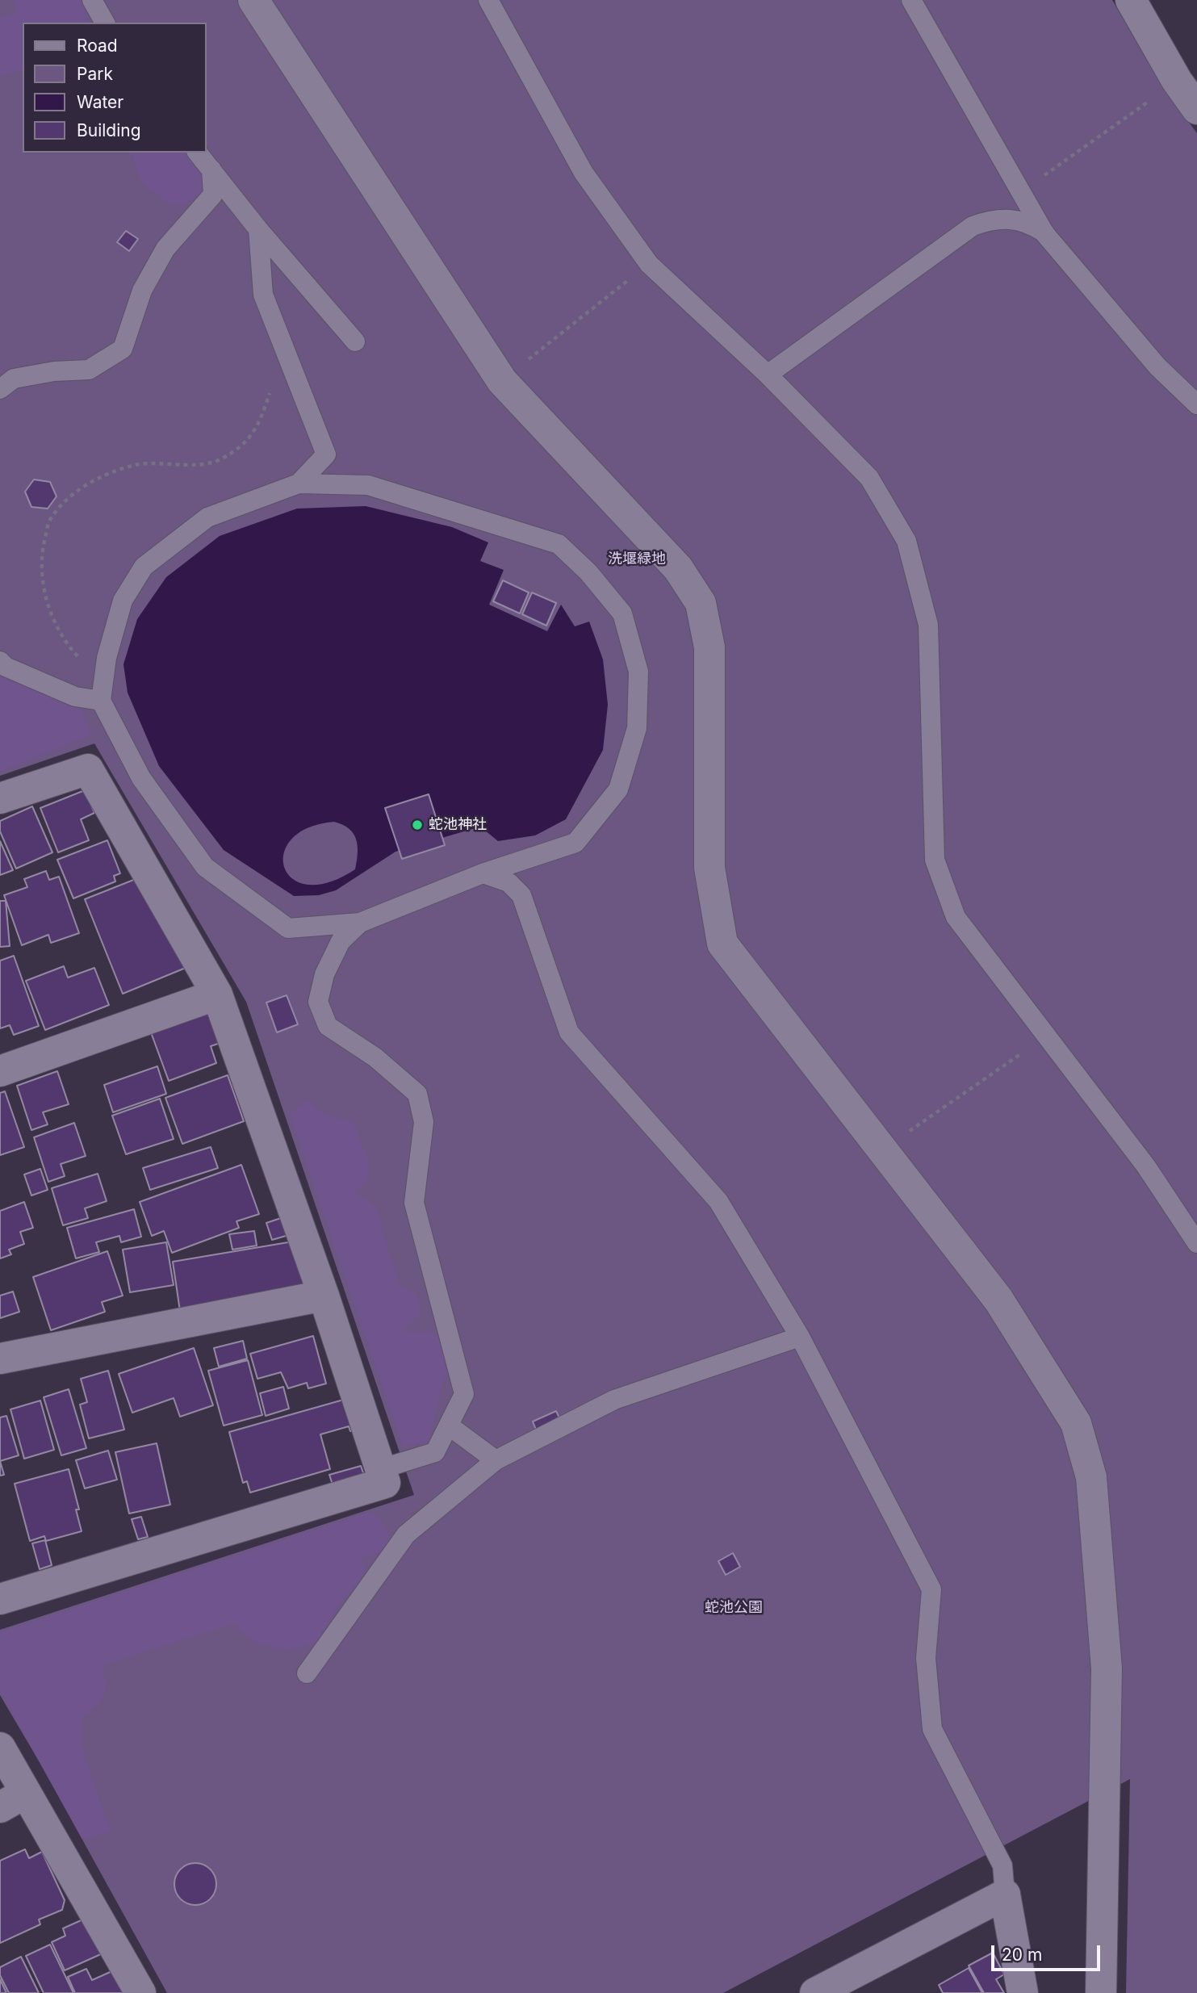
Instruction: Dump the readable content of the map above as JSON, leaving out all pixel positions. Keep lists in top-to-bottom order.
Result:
{
  "parks": ["洗堰緑地", "蛇池公園"],
  "places": ["蛇池神社"],
  "legend": [
    "Road",
    "Park",
    "Water",
    "Building"
  ],
  "scale_bar": "20 m"
}
